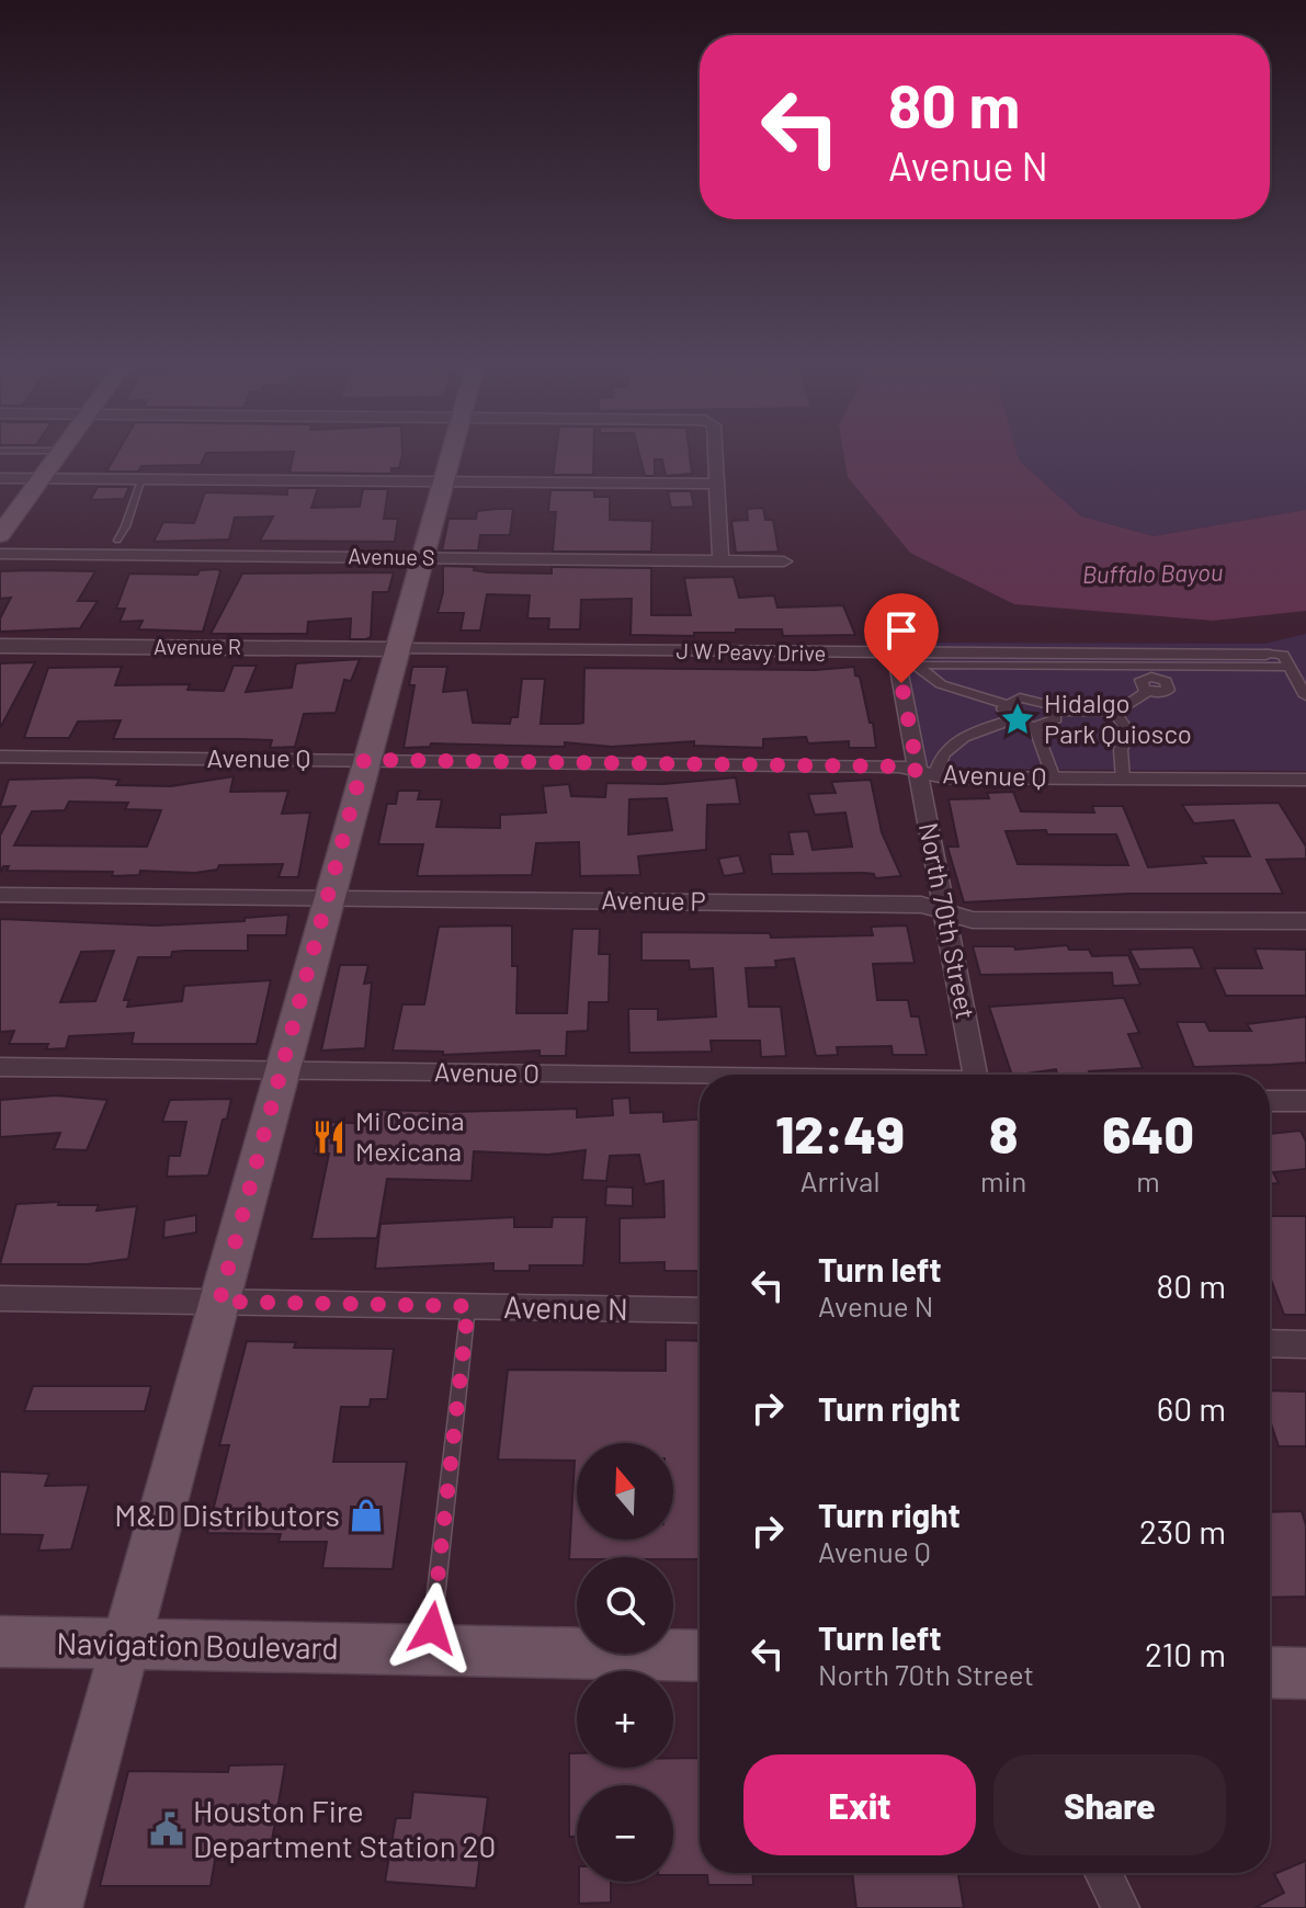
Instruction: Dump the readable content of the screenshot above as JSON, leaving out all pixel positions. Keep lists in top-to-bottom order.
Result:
{
  "streets": {
    "main road": ["Navigation Boulevard"],
    "street": [
      "Avenue S",
      "Avenue R",
      "J W Peavy Drive",
      "Avenue Q",
      "Avenue P",
      "North 70th Street",
      "Avenue O",
      "Avenue N"
    ]
  },
  "crossings": [
    ["Avenue R", "J W Peavy Drive"],
    ["J W Peavy Drive", "North 70th Street"],
    ["Avenue Q", "North 70th Street"],
    ["Avenue P", "North 70th Street"]
  ],
  "water": ["Buffalo Bayou"],
  "places": {
    "place": ["Hidalgo Park Quiosco"],
    "restaurant": ["Mi Cocina Mexicana"],
    "shop": ["M&D Distributors"],
    "public building": ["Houston Fire Department Station 20"]
  },
  "north": "top",
  "page": {
    "turn": ["80 m", "Avenue N"],
    "eta": [
      "12:49",
      "Arrival",
      "8",
      "min",
      "640",
      "m"
    ],
    "list": [
      {
        "name": "Turn left",
        "note": "Avenue N",
        "value": "80 m"
      },
      {
        "name": "Turn right",
        "value": "60 m"
      },
      {
        "name": "Turn right",
        "note": "Avenue Q",
        "value": "230 m"
      },
      {
        "name": "Turn left",
        "note": "North 70th Street",
        "value": "210 m"
      }
    ],
    "map_buttons": ["+", "−"],
    "buttons": ["Exit", "Share"]
  }
}
